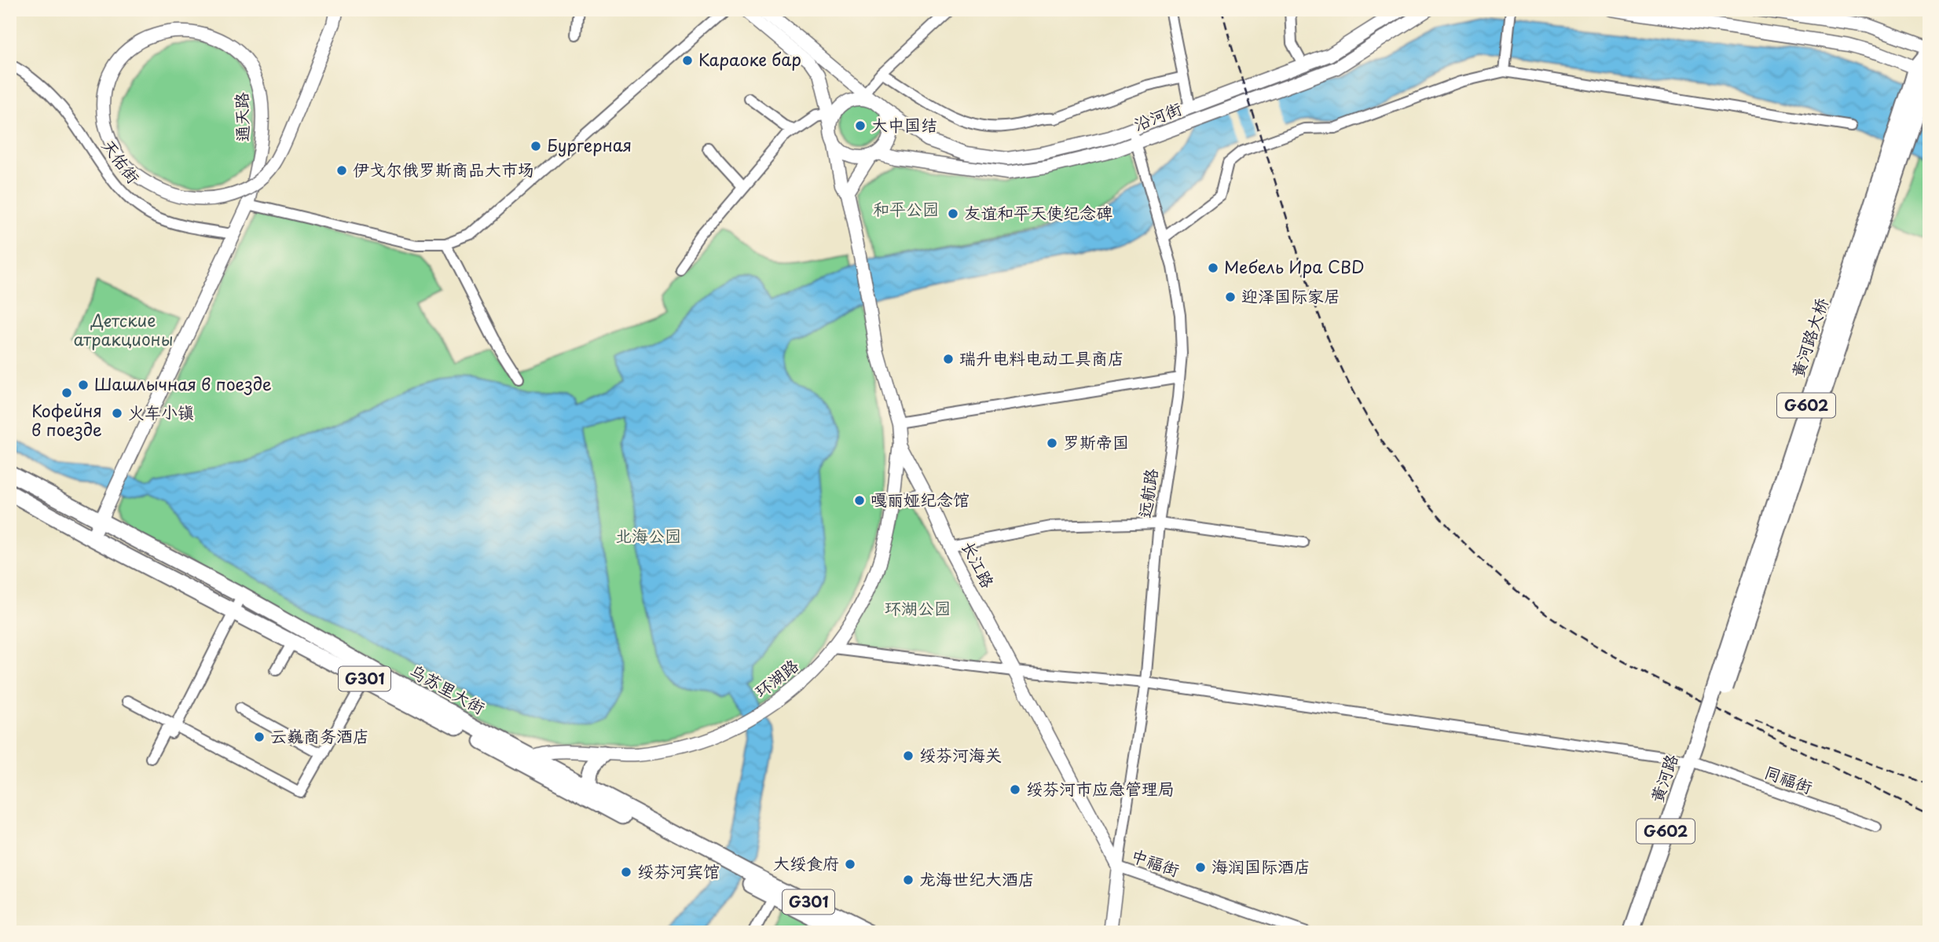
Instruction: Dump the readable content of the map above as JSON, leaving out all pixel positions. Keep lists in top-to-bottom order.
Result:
{
  "streets": {
    "highway": [
      "黄河路大桥",
      "G602",
      "G301",
      "乌苏里大街",
      "黄河路"
    ],
    "main road": [
      "通天路",
      "沿河街",
      "长江路",
      "环湖路"
    ],
    "street": [
      "天佑街",
      "远航路",
      "同福街",
      "中福街"
    ]
  },
  "crossings": [
    ["通天路", "天佑街"],
    ["通天路", "乌苏里大街"],
    ["沿河街", "远航路"],
    ["沿河街", "长江路"],
    ["黄河路大桥", "G602"],
    ["黄河路大桥", "黄河路"],
    ["远航路", "长江路"],
    ["远航路", "同福街"],
    ["远航路", "中福街"],
    ["长江路", "环湖路"],
    ["长江路", "同福街"],
    ["长江路", "中福街"],
    ["环湖路", "乌苏里大街"],
    ["环湖路", "同福街"],
    ["黄河路", "同福街"]
  ],
  "parks": [
    "和平公园",
    "Детские атракционы",
    "北海公园",
    "环湖公园"
  ],
  "places": [
    "Караоке бар",
    "大中国结",
    "Бургерная",
    "伊戈尔俄罗斯商品大市场",
    "友谊和平天使纪念碑",
    "Мебель Ира CBD",
    "迎泽国际家居",
    "瑞升电料电动工具商店",
    "Шашлычная в поезде",
    "Кофейня в поезде",
    "火车小镇",
    "罗斯帝国",
    "嘎丽娅纪念馆",
    "云巍商务酒店",
    "绥芬河海关",
    "绥芬河市应急管理局",
    "大绥食府",
    "海润国际酒店",
    "绥芬河宾馆",
    "龙海世纪大酒店"
  ]
}
